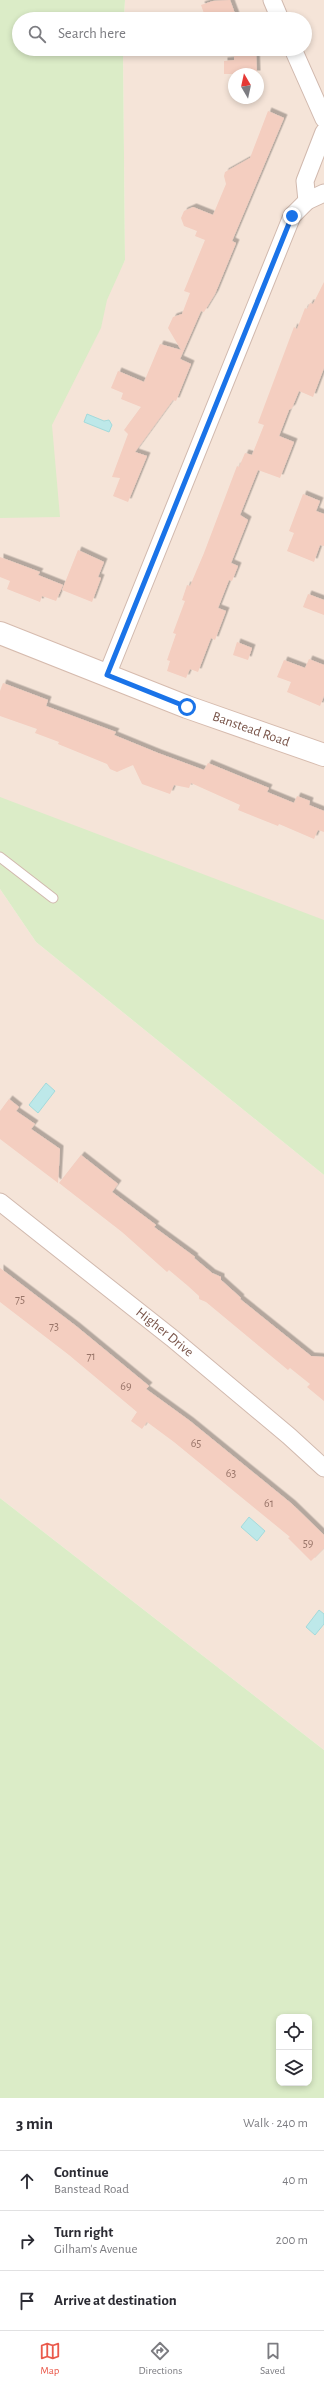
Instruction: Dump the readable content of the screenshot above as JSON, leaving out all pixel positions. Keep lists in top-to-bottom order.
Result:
{
  "streets": {
    "street": ["Banstead Road", "Higher Drive"]
  },
  "house_numbers": [
    "75",
    "73",
    "71",
    "69",
    "65",
    "63",
    "61",
    "59"
  ],
  "north": "top",
  "page": {
    "search": "Search here",
    "heading": ["3 min", "Walk · 240 m"],
    "list": [
      ["Continue", "Banstead Road", "40 m"],
      ["Turn right", "Gilham's Avenue", "200 m"],
      "Arrive at destination"
    ],
    "nav": ["Map", "Directions", "Saved"]
  }
}
